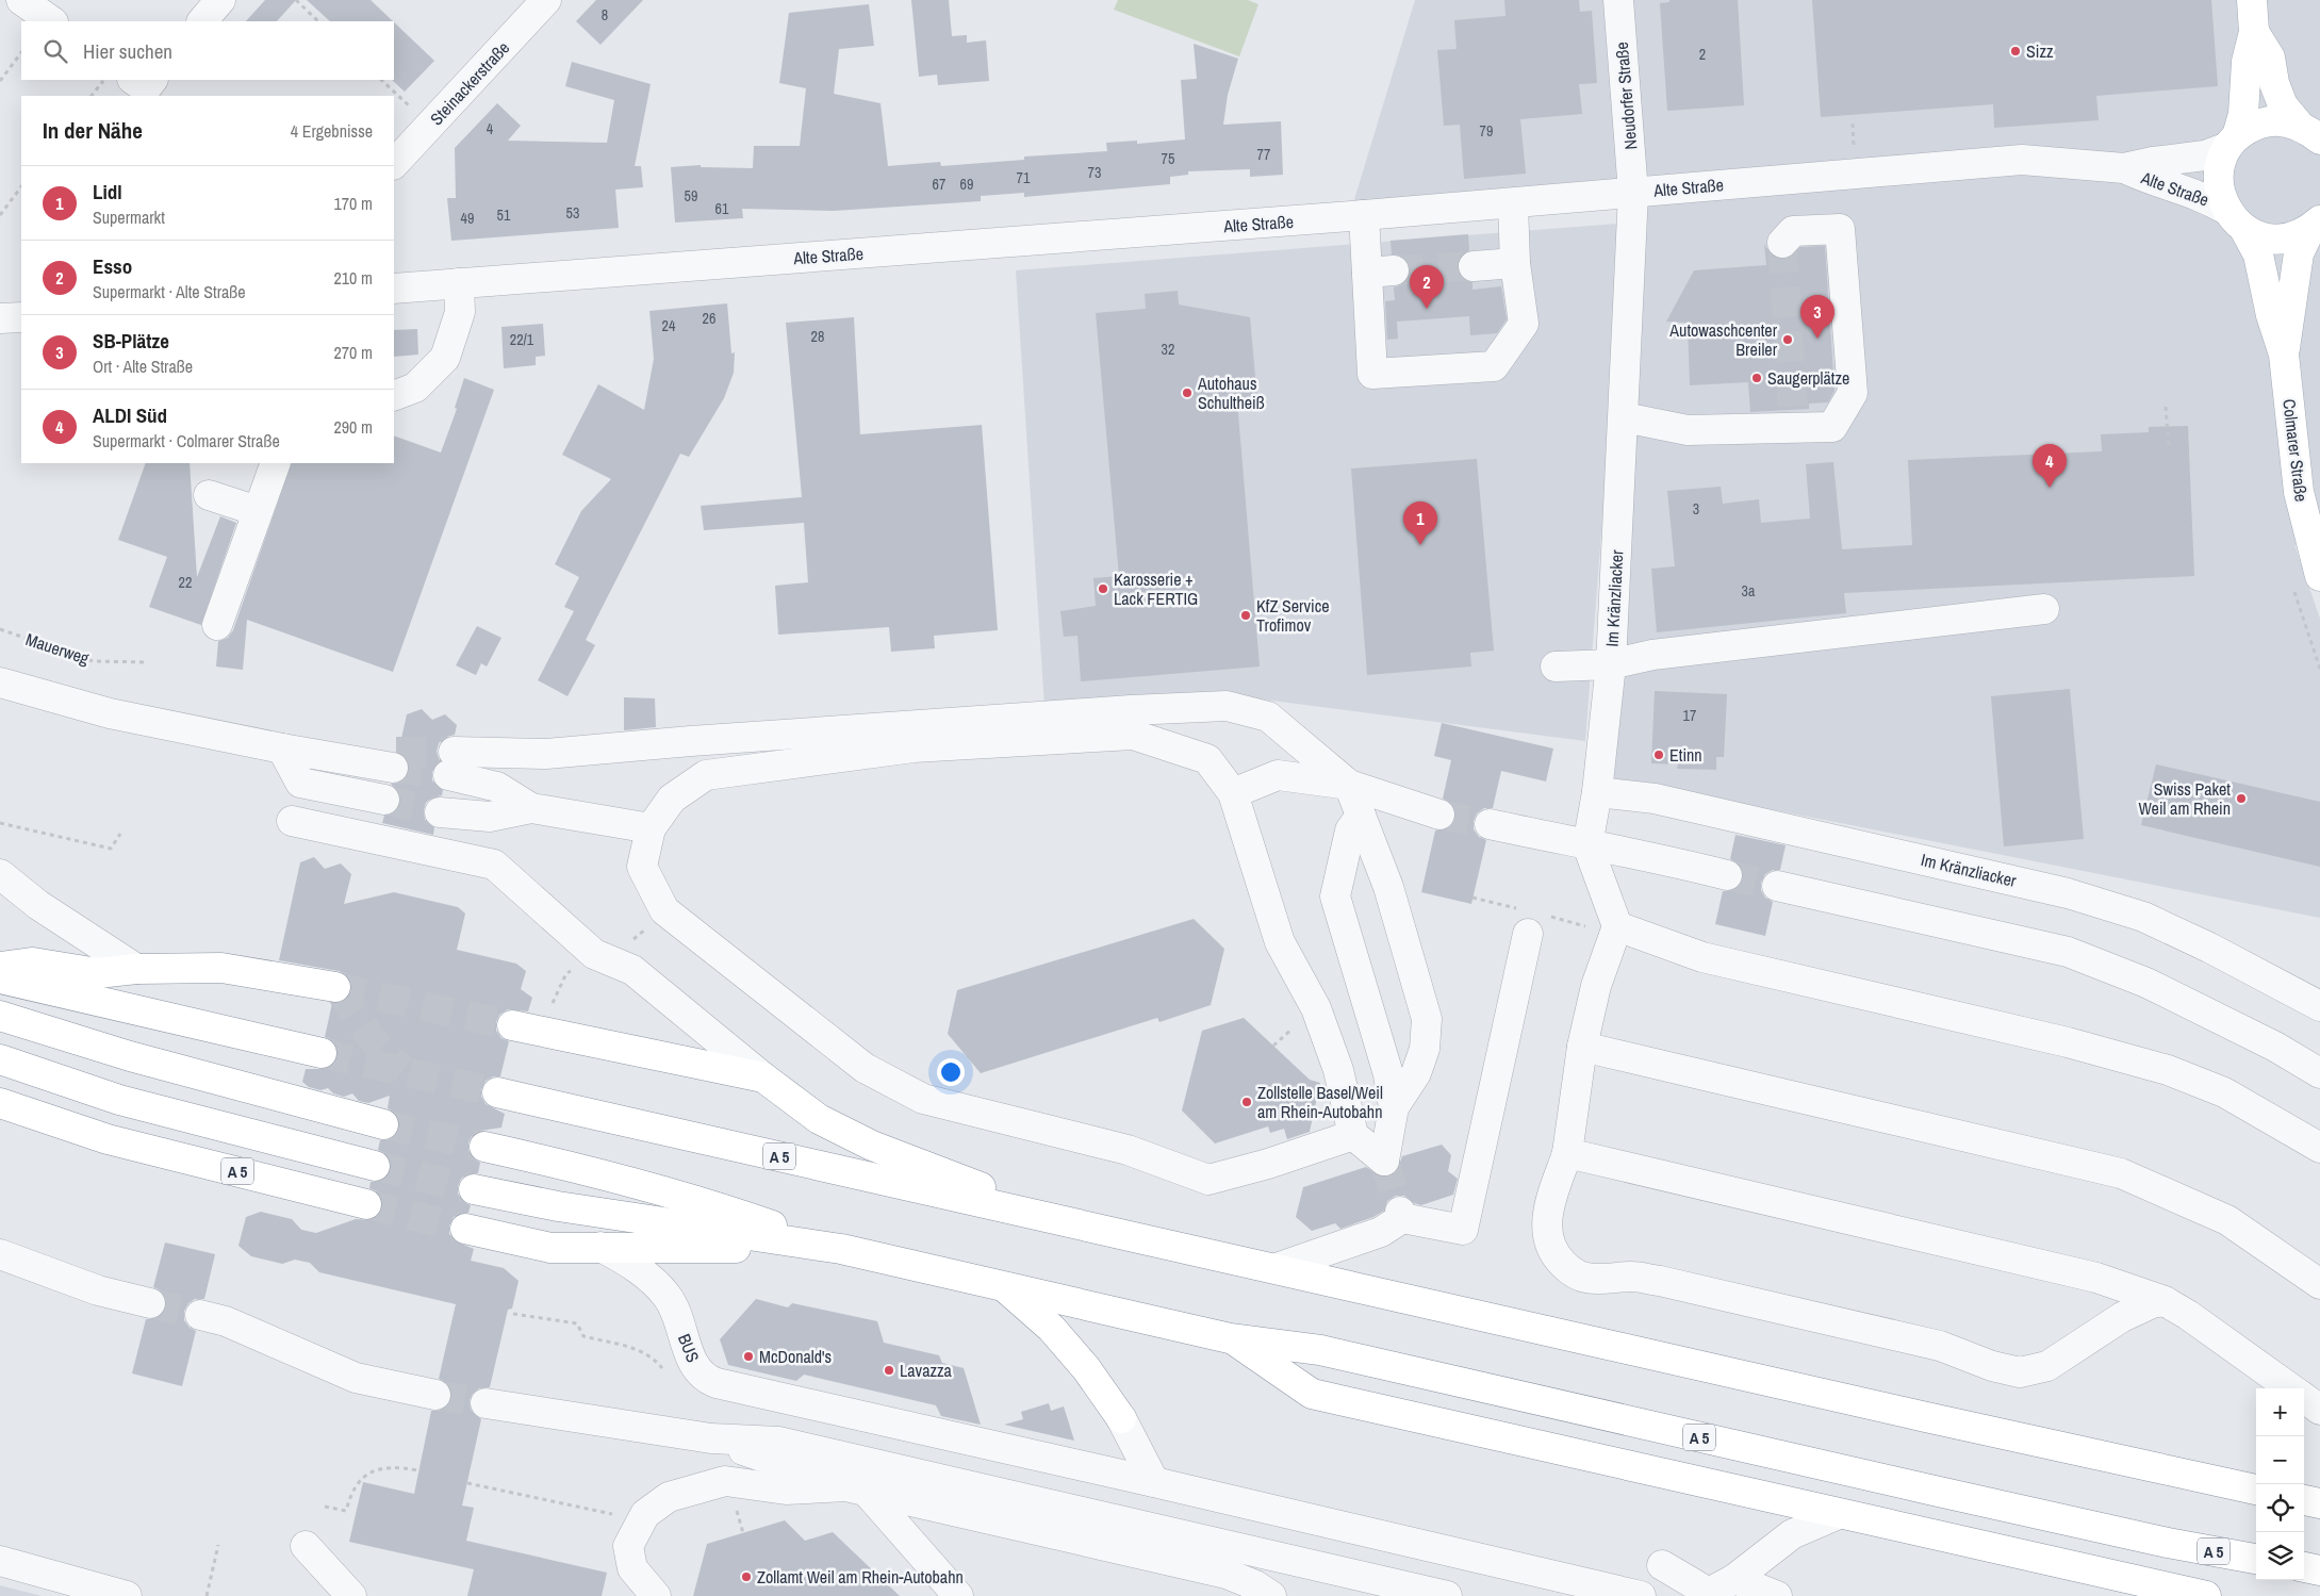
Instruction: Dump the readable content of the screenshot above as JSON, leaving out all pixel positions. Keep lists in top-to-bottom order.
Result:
{
  "streets": {
    "main road": ["Colmarer Straße", "A 5"],
    "street": [
      "Steinackerstraße",
      "Neudorfer Straße",
      "Alte Straße",
      "Im Kränzliacker",
      "BUS"
    ],
    "path": ["Mauerweg"]
  },
  "crossings": [
    ["Neudorfer Straße", "Alte Straße"],
    ["Neudorfer Straße", "Im Kränzliacker"],
    ["Alte Straße", "Colmarer Straße"],
    ["Alte Straße", "Im Kränzliacker"],
    ["A 5", "BUS"]
  ],
  "places": [
    "Sizz",
    "Autowaschcenter Breiler",
    "Saugerplätze",
    "Autohaus Schultheiß",
    "Karosserie + Lack FERTIG",
    "KfZ Service Trofimov",
    "Etinn",
    "Swiss Paket Weil am Rhein",
    "Zollstelle Basel/Weil am Rhein-Autobahn",
    "McDonald's",
    "Lavazza",
    "Zollamt Weil am Rhein-Autobahn"
  ],
  "house_numbers": [
    "8",
    "2",
    "4",
    "79",
    "77",
    "75",
    "73",
    "71",
    "67",
    "69",
    "59",
    "61",
    "53",
    "51",
    "49",
    "26",
    "24",
    "28",
    "22/1",
    "32",
    "3",
    "22",
    "3a",
    "17"
  ],
  "page": {
    "search": "Hier suchen",
    "heading": ["In der Nähe", "4 Ergebnisse"],
    "list": [
      {
        "mark": "1",
        "name": "Lidl",
        "note": "Supermarkt",
        "value": "170 m"
      },
      {
        "mark": "2",
        "name": "Esso",
        "note": "Supermarkt · Alte Straße",
        "value": "210 m"
      },
      {
        "mark": "3",
        "name": "SB-Plätze",
        "note": "Ort · Alte Straße",
        "value": "270 m"
      },
      {
        "mark": "4",
        "name": "ALDI Süd",
        "note": "Supermarkt · Colmarer Straße",
        "value": "290 m"
      }
    ],
    "pins": [
      "2",
      "3",
      "4",
      "1"
    ],
    "map_buttons": ["+", "−"]
  }
}
